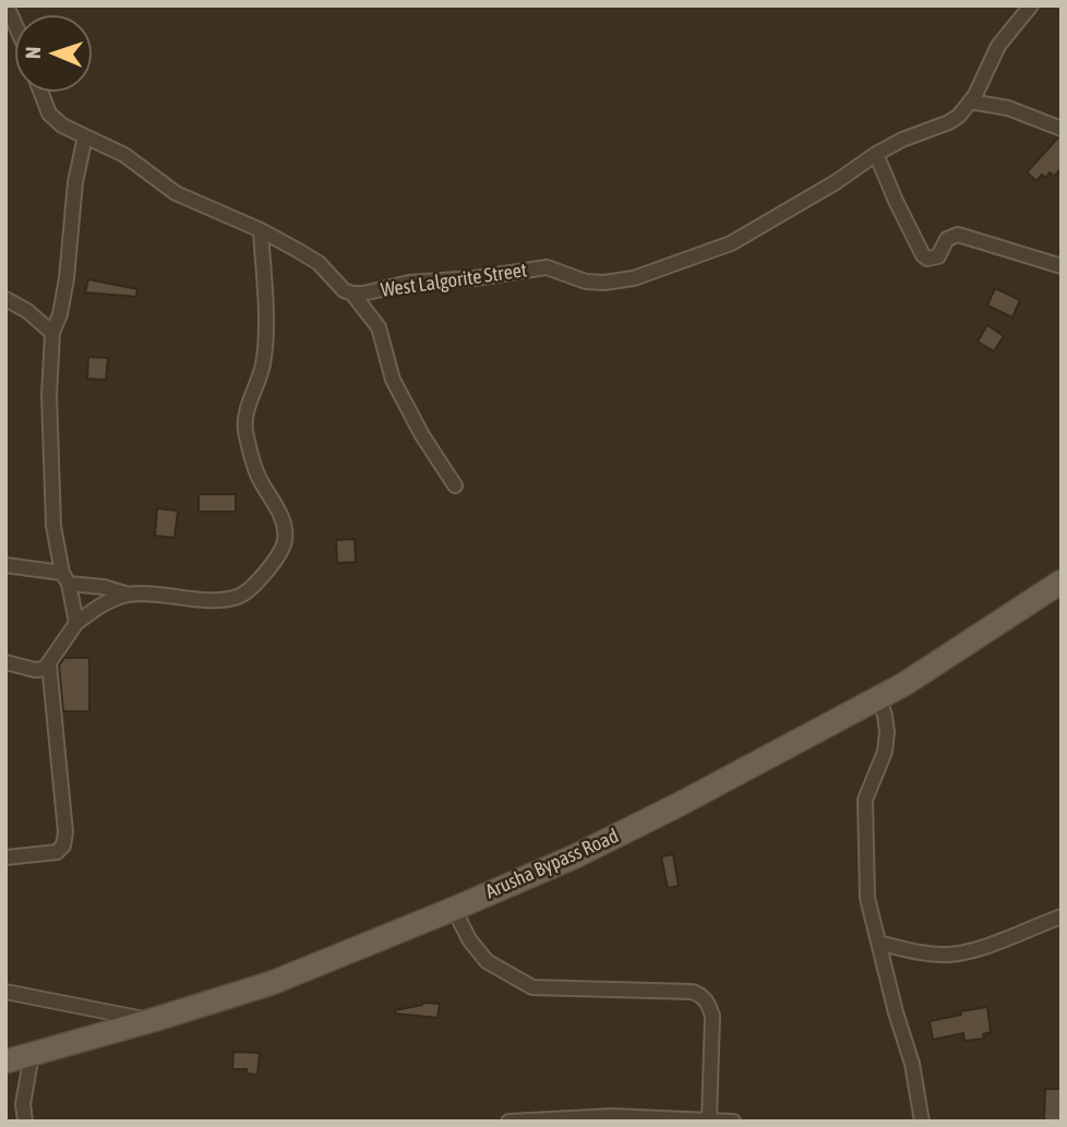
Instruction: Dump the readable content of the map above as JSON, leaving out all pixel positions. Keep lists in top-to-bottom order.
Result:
{
  "streets": {
    "main road": ["Arusha Bypass Road"],
    "street": ["West Lalgorite Street"]
  },
  "north": "left"
}
